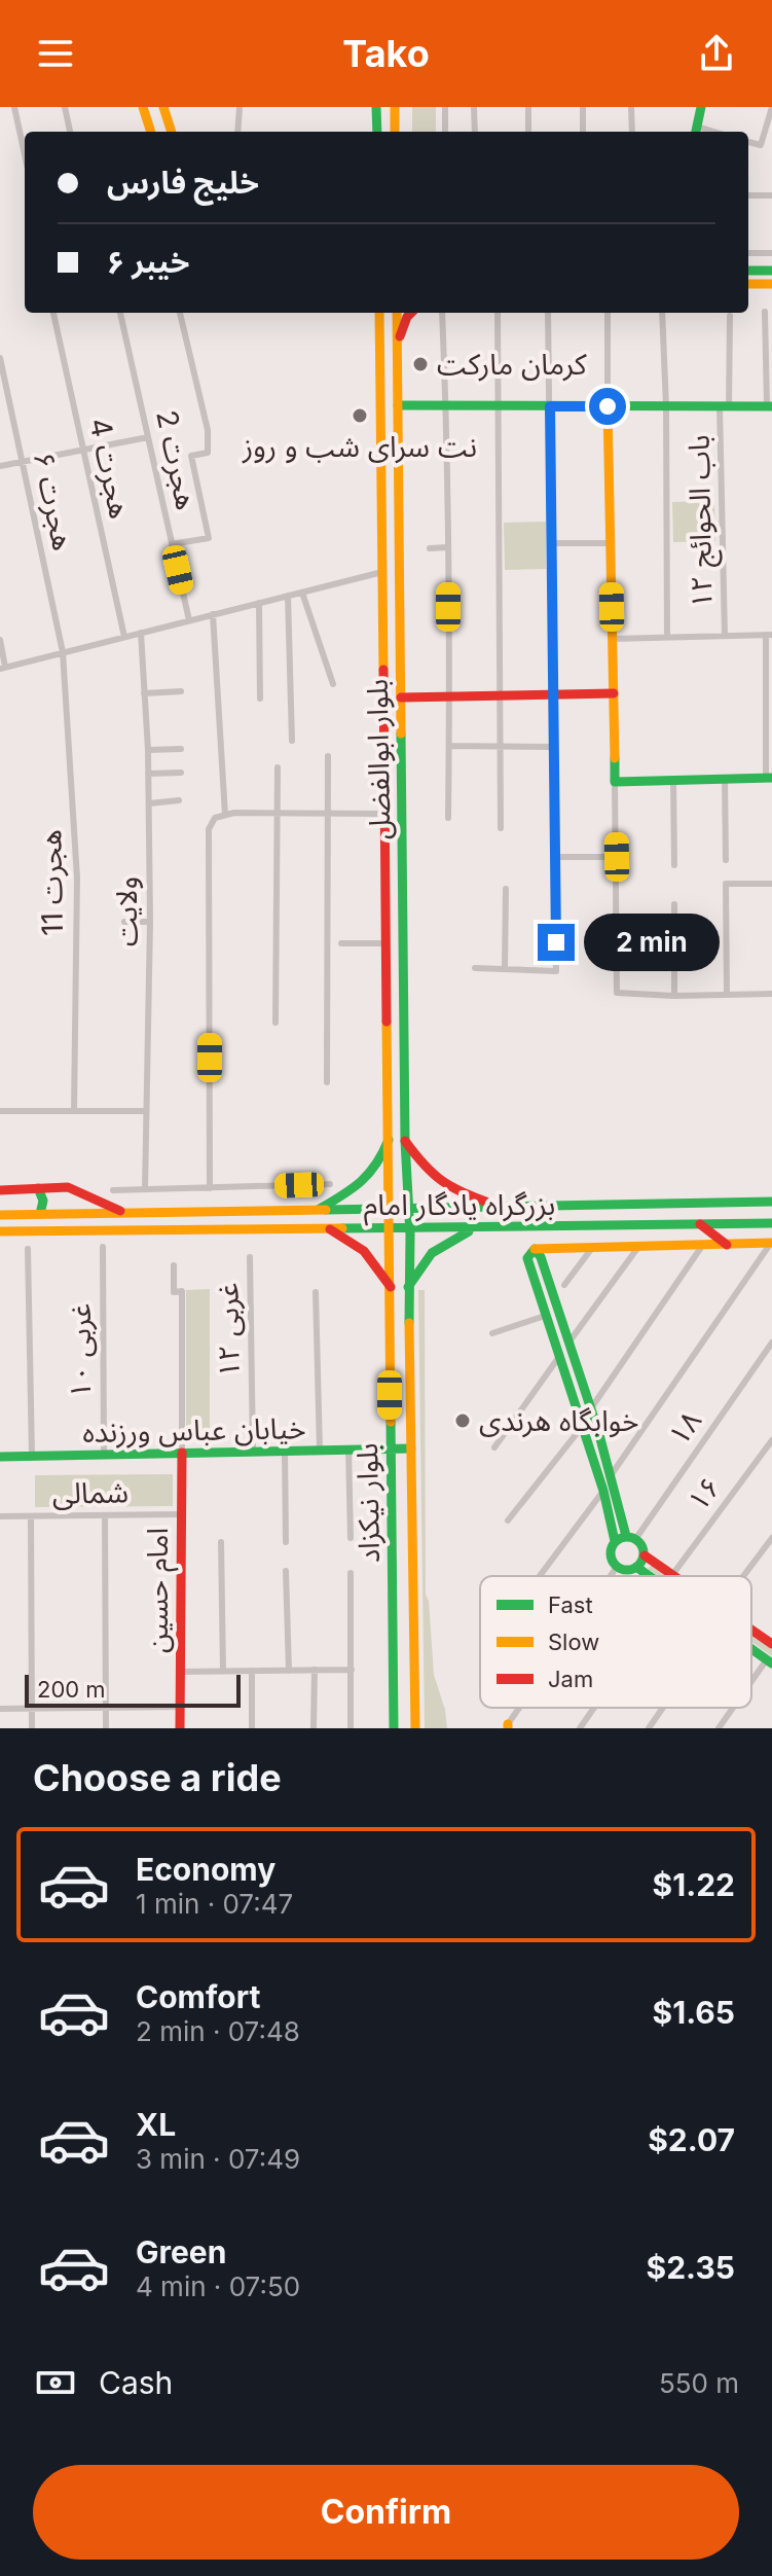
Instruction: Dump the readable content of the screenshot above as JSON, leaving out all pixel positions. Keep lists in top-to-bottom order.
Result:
{
  "streets": {
    "main road": [
      "بلوار ابوالفضل",
      "بزرگراه یادگار امام",
      "خیابان عباس ورزنده",
      "بلوار نیکزاد",
      "امام حسین"
    ],
    "street": [
      "هجرت 2",
      "هجرت 4",
      "هجرت ۶",
      "باب الحوائج ۱۲",
      "هجرت 11",
      "ولایت",
      "غربی ۱۲",
      "غربی ۱۰",
      "۱۸",
      "شمالی",
      "۱۶"
    ]
  },
  "crossings": [
    ["هجرت ۶", "هجرت 11"],
    ["بلوار ابوالفضل", "بزرگراه یادگار امام"],
    ["بلوار ابوالفضل", "بلوار نیکزاد"],
    ["بزرگراه یادگار امام", "بلوار نیکزاد"],
    ["غربی ۱۲", "خیابان عباس ورزنده"],
    ["غربی ۱۰", "خیابان عباس ورزنده"],
    ["خیابان عباس ورزنده", "بلوار نیکزاد"],
    ["خیابان عباس ورزنده", "امام حسین"],
    ["شمالی", "امام حسین"]
  ],
  "places": ["کرمان مارکت", "نت سرای شب و روز", "خوابگاه هرندی"],
  "legend": ["Fast", "Slow", "Jam"],
  "scale_bar": "200 m",
  "page": {
    "header": "Tako",
    "banner": ["خلیج فارس", "خیبر ۶"],
    "bubble": "2 min",
    "scale": "200 m",
    "heading": "Choose a ride",
    "list": [
      {
        "name": "Economy",
        "note": "1 min · 07:47",
        "value": "$1.22"
      },
      {
        "name": "Comfort",
        "note": "2 min · 07:48",
        "value": "$1.65"
      },
      {
        "name": "XL",
        "note": "3 min · 07:49",
        "value": "$2.07"
      },
      {
        "name": "Green",
        "note": "4 min · 07:50",
        "value": "$2.35"
      }
    ],
    "pay": ["Cash", "550 m"],
    "buttons": "Confirm"
  }
}
